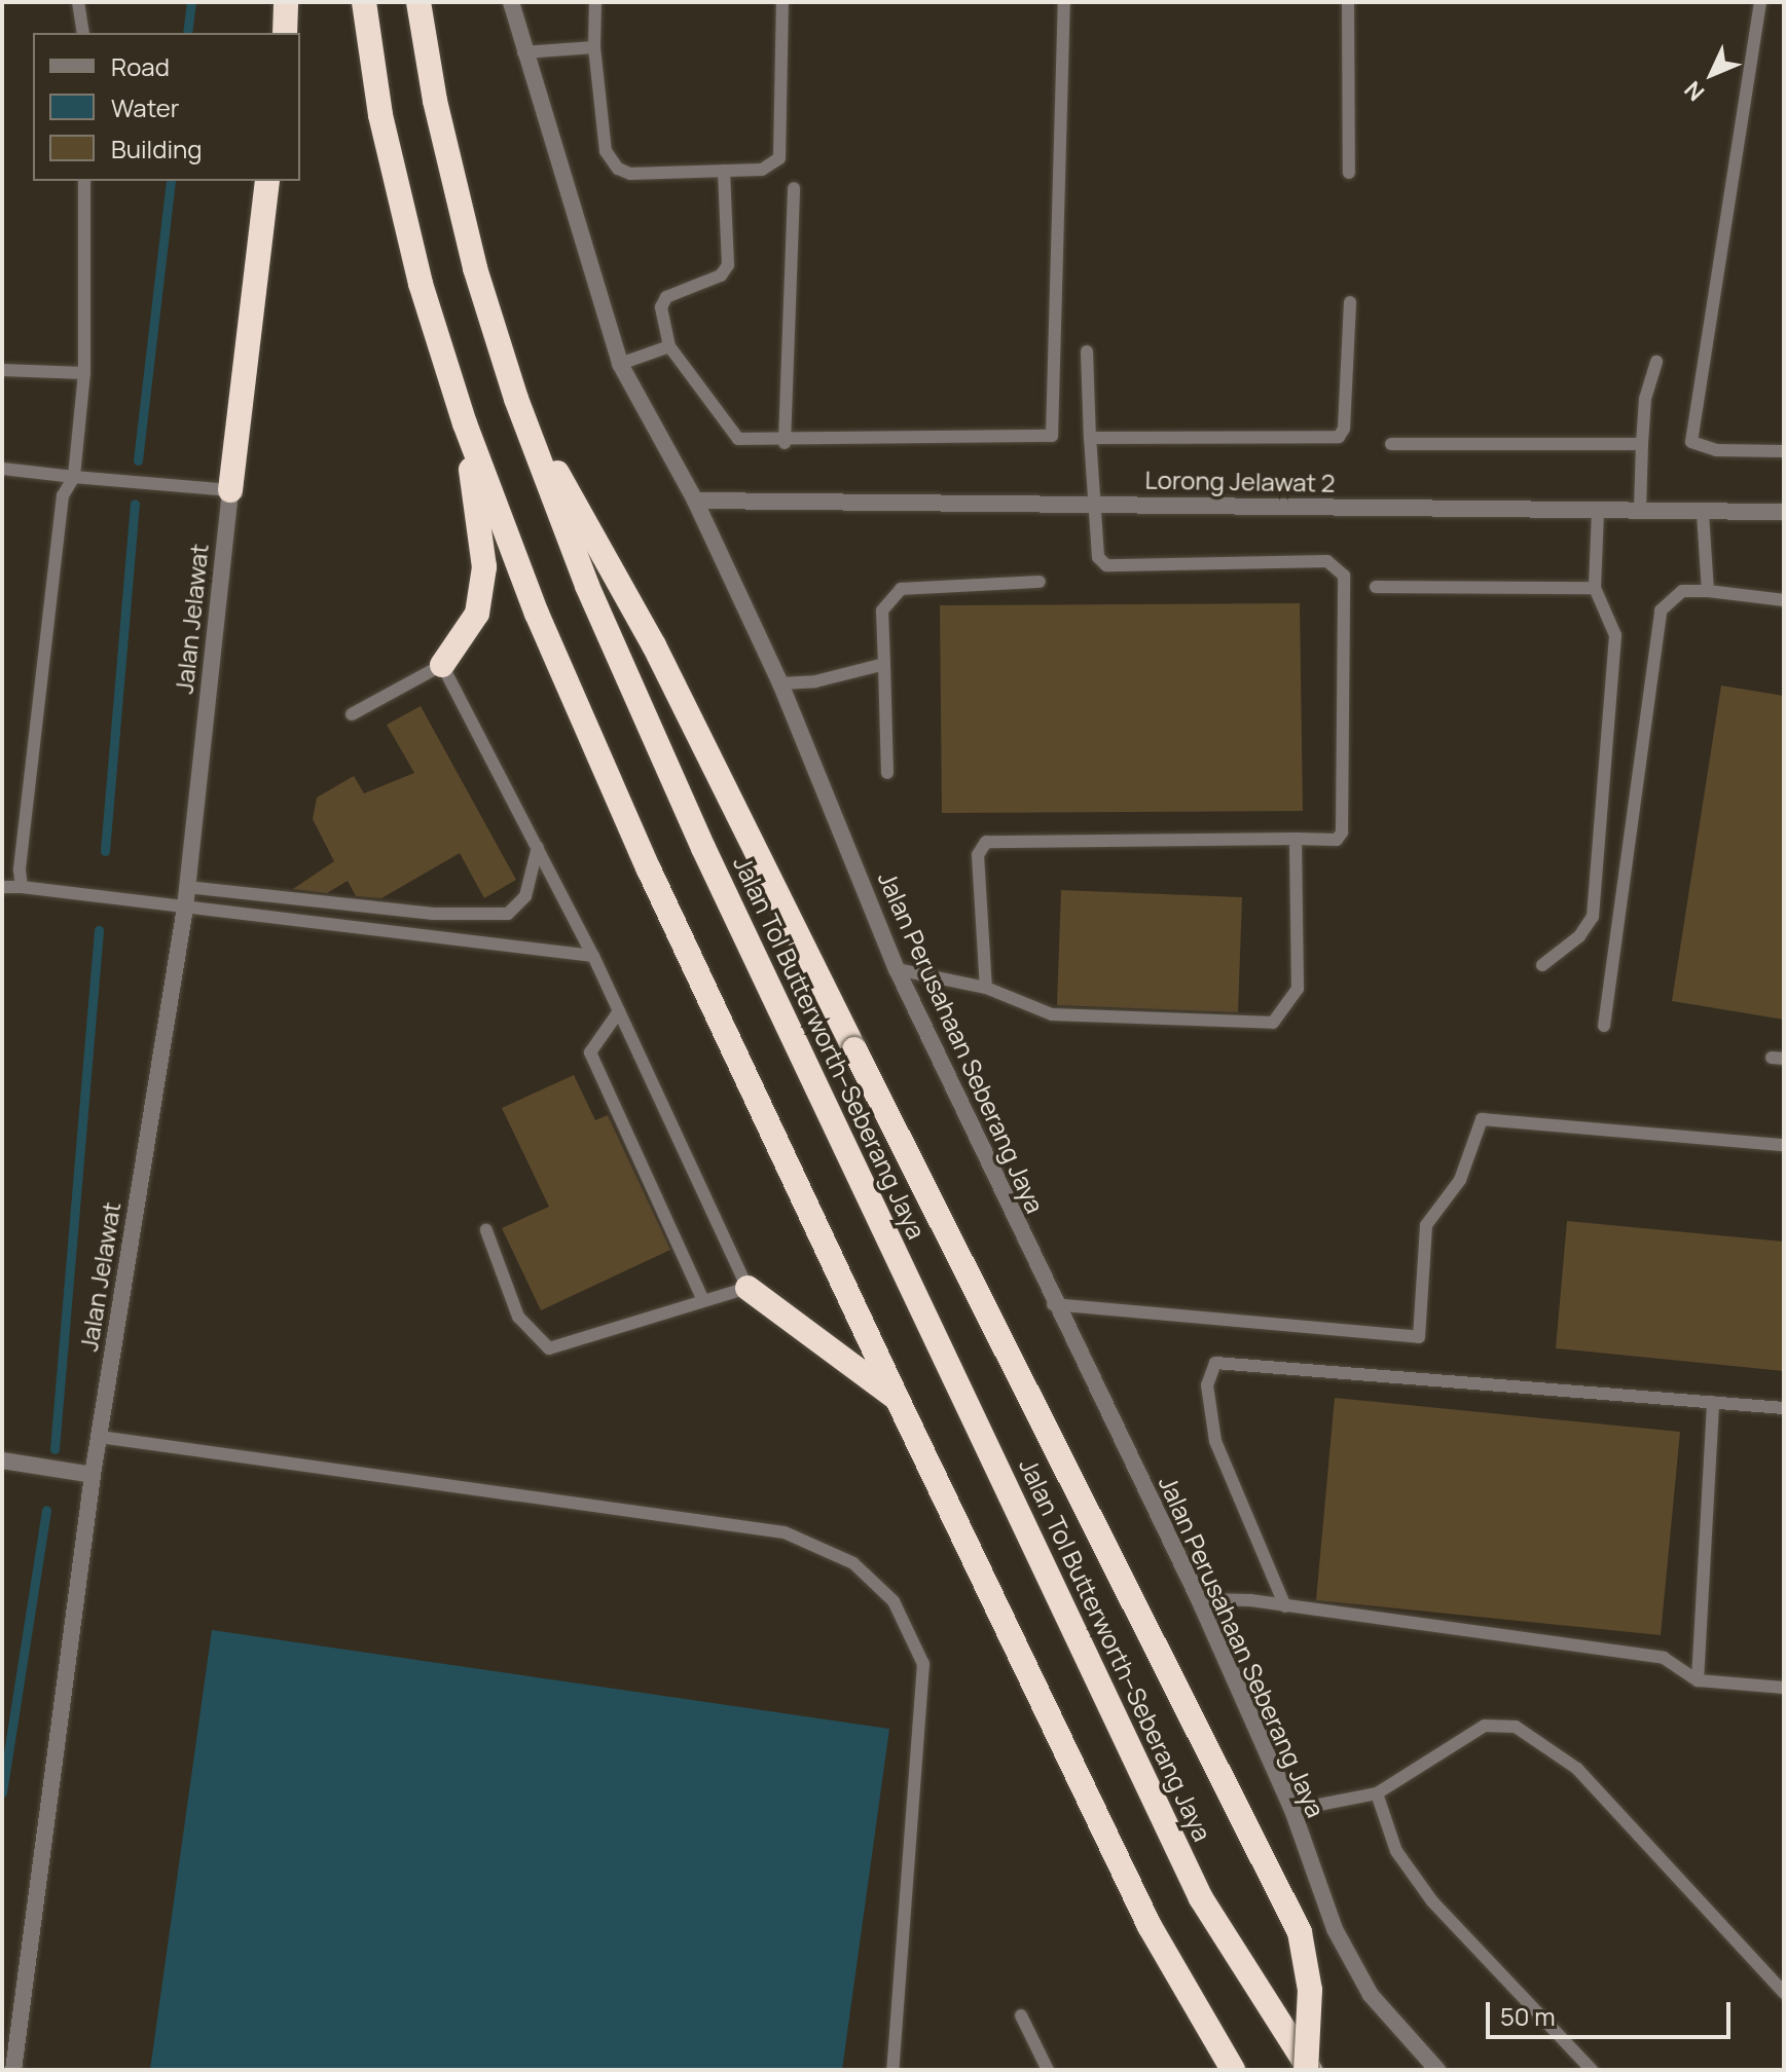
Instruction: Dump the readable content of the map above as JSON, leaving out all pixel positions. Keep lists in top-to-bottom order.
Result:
{
  "streets": {
    "highway": ["Jalan Tol Butterworth–Seberang Jaya"],
    "street": ["Lorong Jelawat 2", "Jalan Jelawat", "Jalan Perusahaan Seberang Jaya"]
  },
  "crossings": [
    ["Lorong Jelawat 2", "Jalan Perusahaan Seberang Jaya"]
  ],
  "legend": ["Road", "Water", "Building"],
  "scale_bar": "50 m",
  "north": "bottom left"
}
